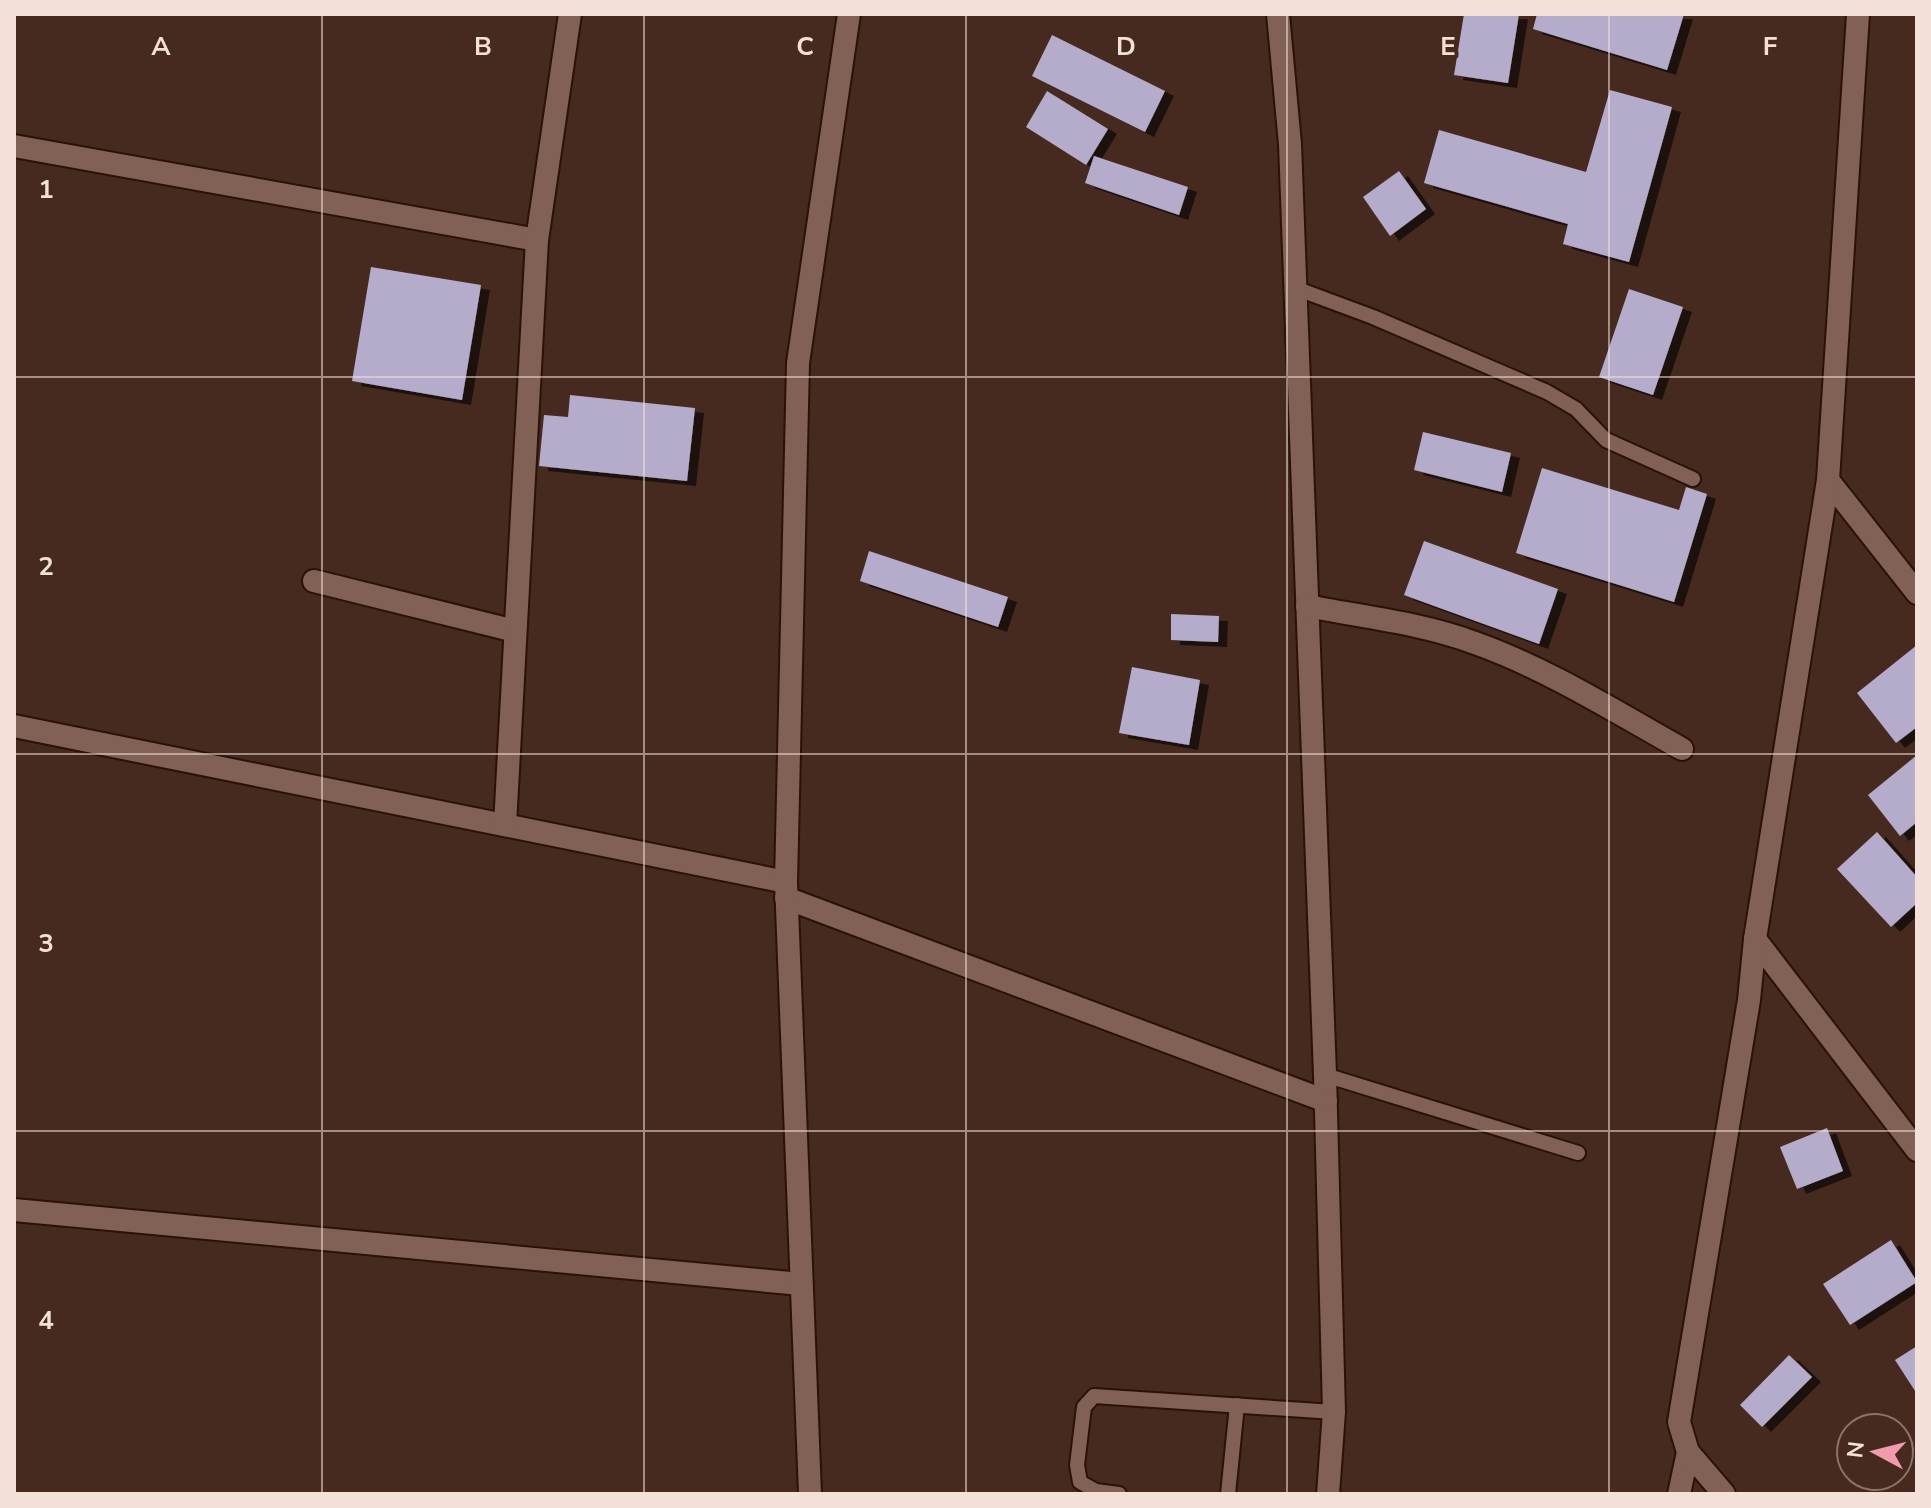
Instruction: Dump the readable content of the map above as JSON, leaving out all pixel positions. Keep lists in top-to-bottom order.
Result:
{
  "north": "left",
  "grid": {
    "columns": [
      "A",
      "B",
      "C",
      "D",
      "E",
      "F"
    ],
    "rows": [
      "1",
      "2",
      "3",
      "4"
    ]
  }
}
